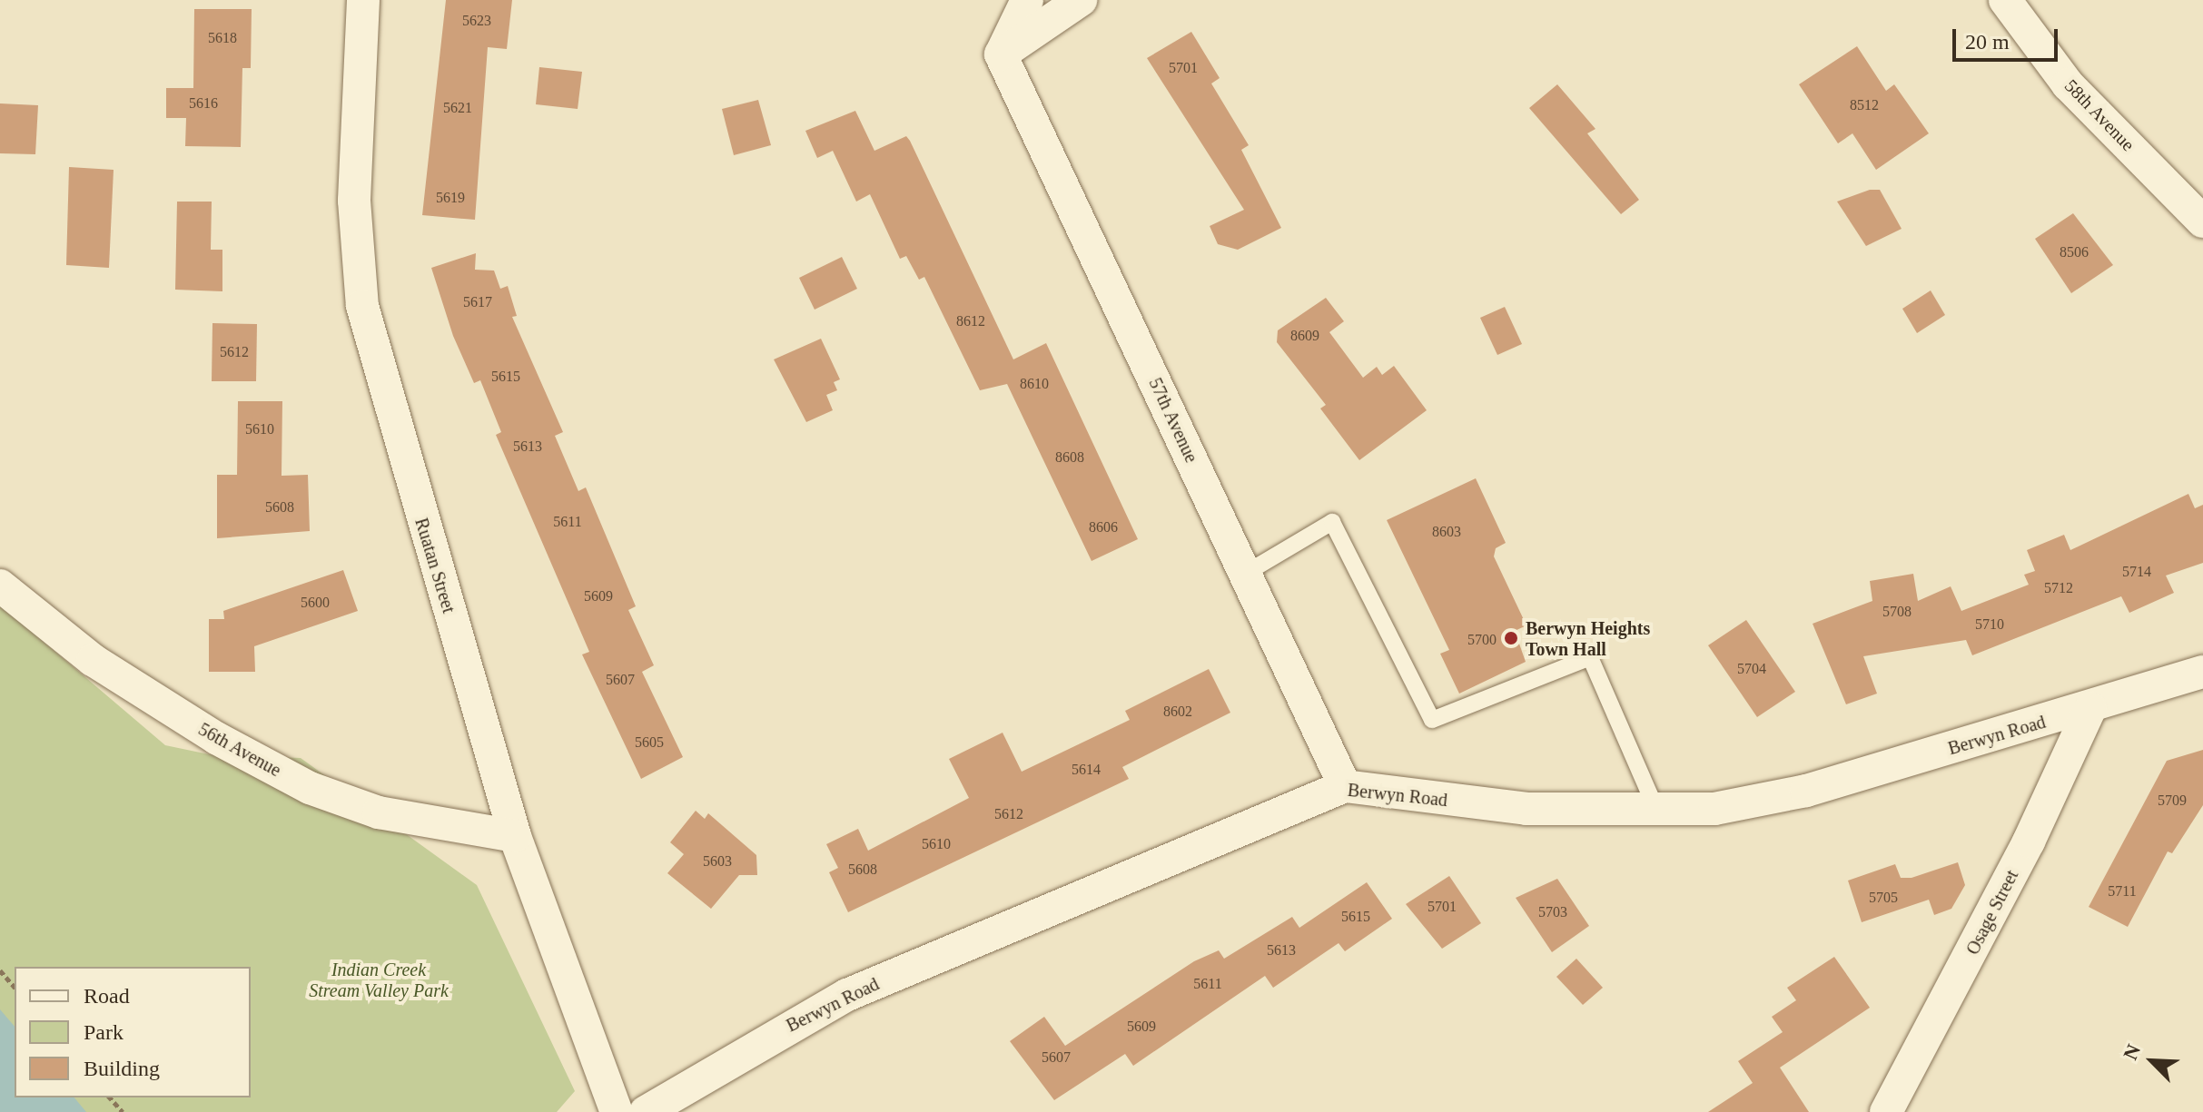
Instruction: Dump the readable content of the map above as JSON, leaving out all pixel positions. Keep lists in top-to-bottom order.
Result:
{
  "streets": {
    "street": [
      "58th Avenue",
      "57th Avenue",
      "Ruatan Street",
      "Berwyn Road",
      "56th Avenue",
      "Osage Street"
    ]
  },
  "crossings": [
    ["57th Avenue", "Berwyn Road"],
    ["Ruatan Street", "56th Avenue"],
    ["Berwyn Road", "Osage Street"]
  ],
  "parks": ["Indian Creek Stream Valley Park"],
  "places": ["Berwyn Heights Town Hall"],
  "house_numbers": [
    "5623",
    "5618",
    "5701",
    "5616",
    "8512",
    "5621",
    "5619",
    "8506",
    "5617",
    "8612",
    "8609",
    "5612",
    "5615",
    "8610",
    "5610",
    "5613",
    "8608",
    "5608",
    "5611",
    "8606",
    "8603",
    "5714",
    "5712",
    "5609",
    "5600",
    "5708",
    "5710",
    "5700",
    "5704",
    "5607",
    "8602",
    "5605",
    "5614",
    "5709",
    "5612",
    "5610",
    "5603",
    "5608",
    "5711",
    "5705",
    "5701",
    "5703",
    "5615",
    "5613",
    "5611",
    "5609",
    "5607"
  ],
  "legend": ["Road", "Park", "Building"],
  "scale_bar": "20 m",
  "north": "top left"
}
